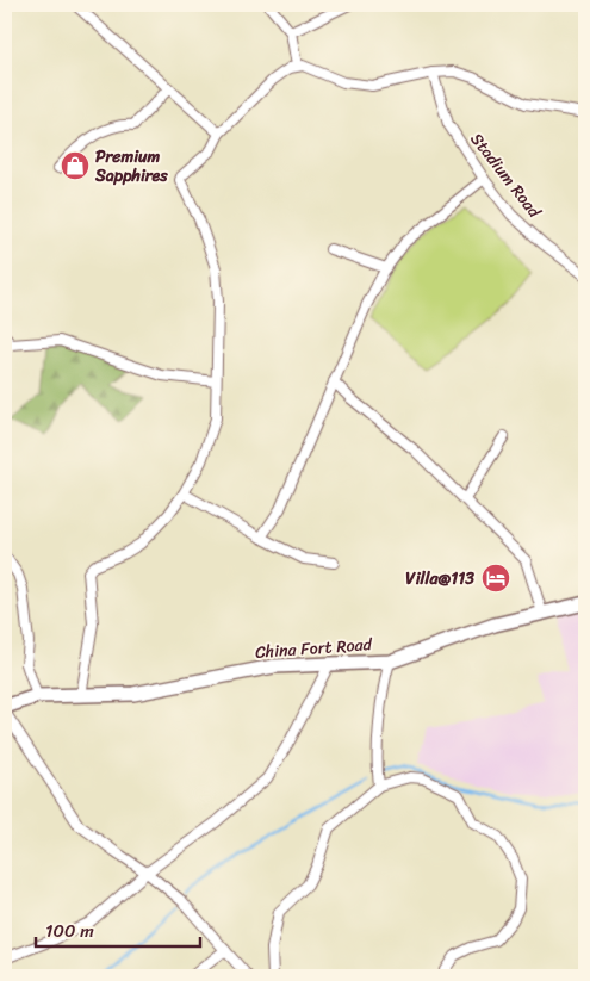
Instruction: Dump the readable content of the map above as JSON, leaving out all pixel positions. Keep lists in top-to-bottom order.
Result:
{
  "streets": {
    "street": ["Stadium Road", "China Fort Road"]
  },
  "places": {
    "shop": ["Premium Sapphires"],
    "hotel": ["Villa@113"]
  },
  "scale_bar": "100 m"
}
